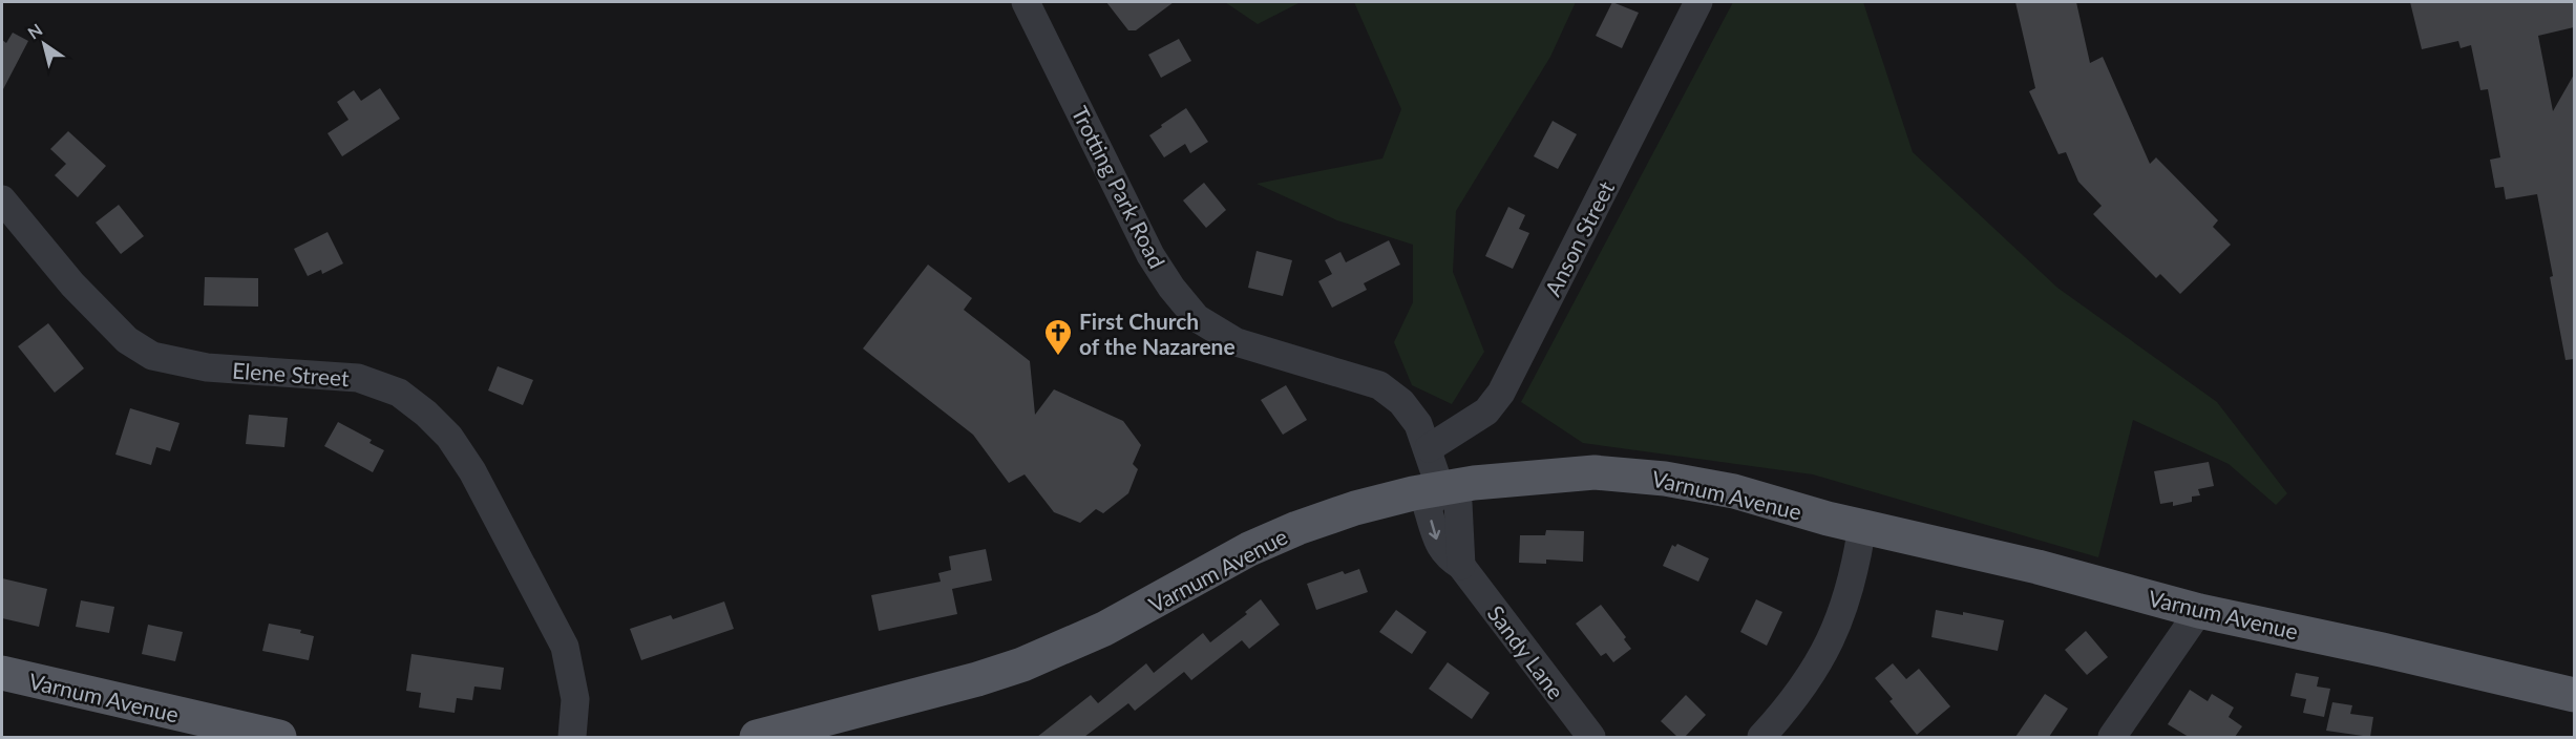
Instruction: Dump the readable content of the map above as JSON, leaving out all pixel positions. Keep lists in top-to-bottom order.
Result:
{
  "streets": {
    "main road": ["Varnum Avenue"],
    "street": [
      "Trotting Park Road",
      "Anson Street",
      "Elene Street",
      "Sandy Lane"
    ]
  },
  "crossings": [
    ["Trotting Park Road", "Anson Street"],
    ["Trotting Park Road", "Varnum Avenue"],
    ["Trotting Park Road", "Sandy Lane"],
    ["Varnum Avenue", "Sandy Lane"]
  ],
  "places": {
    "church": ["First Church of the Nazarene"]
  },
  "north": "top left"
}
